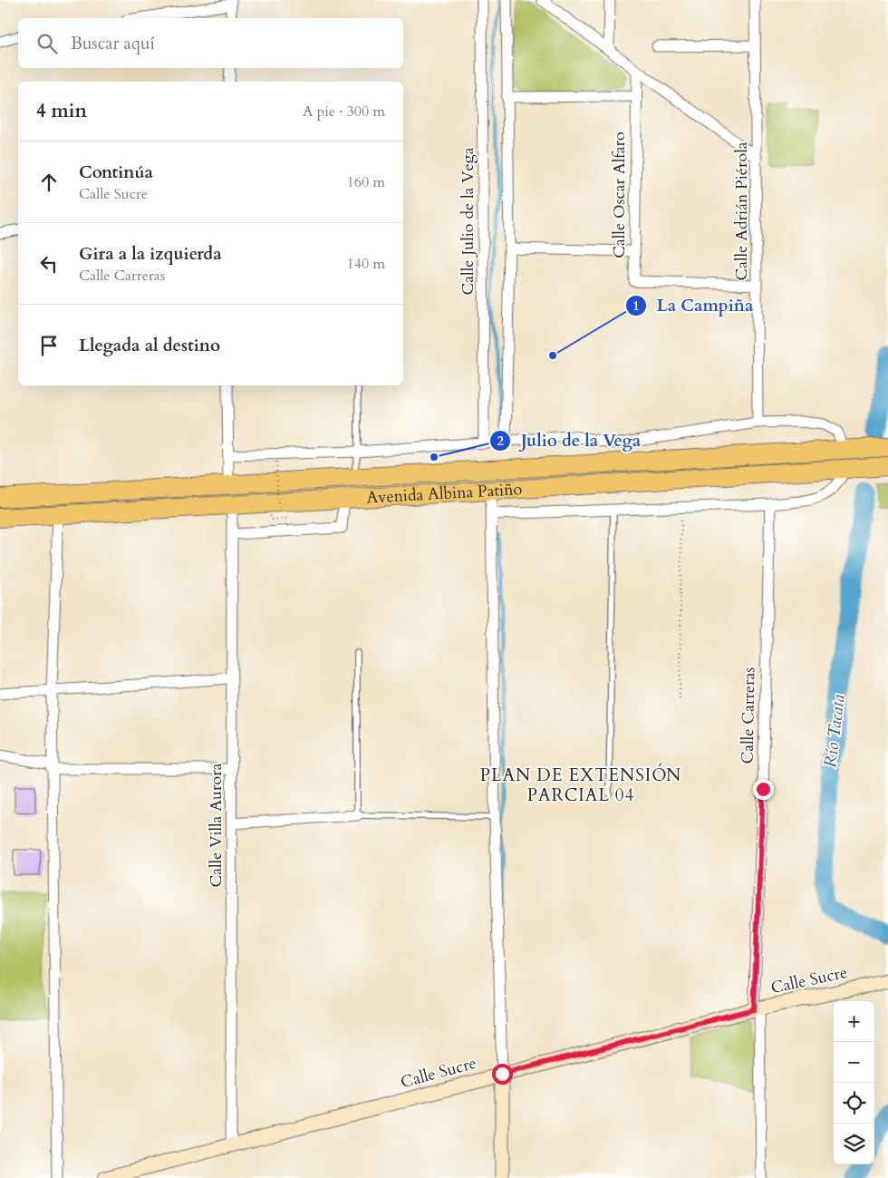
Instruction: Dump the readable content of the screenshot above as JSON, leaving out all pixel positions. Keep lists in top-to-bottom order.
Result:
{
  "streets": {
    "highway": ["Avenida Albina Patiño"],
    "main road": ["Calle Sucre"],
    "street": [
      "Calle Oscar Alfaro",
      "Calle Adrián Piérola",
      "Calle Julio de la Vega",
      "Calle Carreras",
      "Calle Villa Aurora"
    ]
  },
  "crossings": [
    ["Calle Oscar Alfaro", "Calle Adrián Piérola"],
    ["Avenida Albina Patiño", "Calle Villa Aurora"],
    ["Calle Carreras", "Calle Sucre"],
    ["Calle Villa Aurora", "Calle Sucre"]
  ],
  "districts": ["PLAN DE EXTENSIÓN PARCIAL 04"],
  "water": ["Río Tacata"],
  "places": ["La Campiña", "Julio de la Vega"],
  "page": {
    "search": "Buscar aquí",
    "heading": ["4 min", "A pie · 300 m"],
    "list": [
      ["Continúa", "Calle Sucre", "160 m"],
      ["Gira a la izquierda", "Calle Carreras", "140 m"],
      "Llegada al destino"
    ],
    "map_buttons": ["+", "−"]
  }
}
